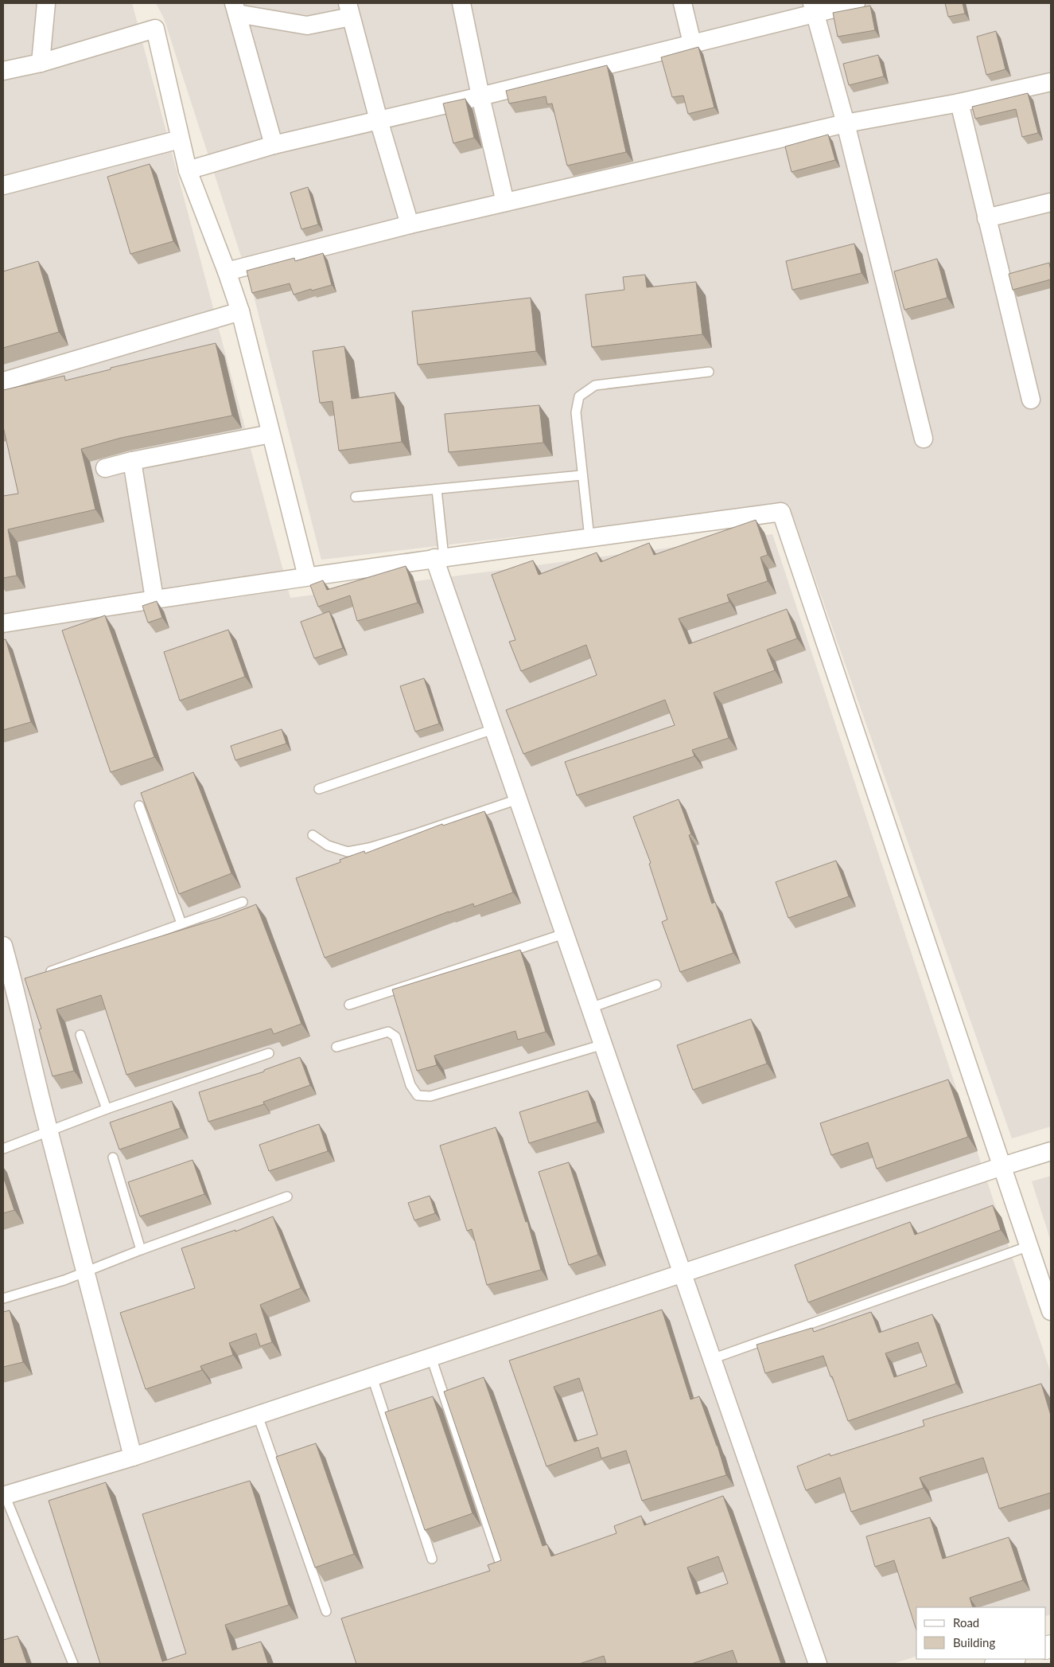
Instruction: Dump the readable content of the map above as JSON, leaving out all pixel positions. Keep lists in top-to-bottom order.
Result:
{
  "legend": ["Road", "Building"]
}
